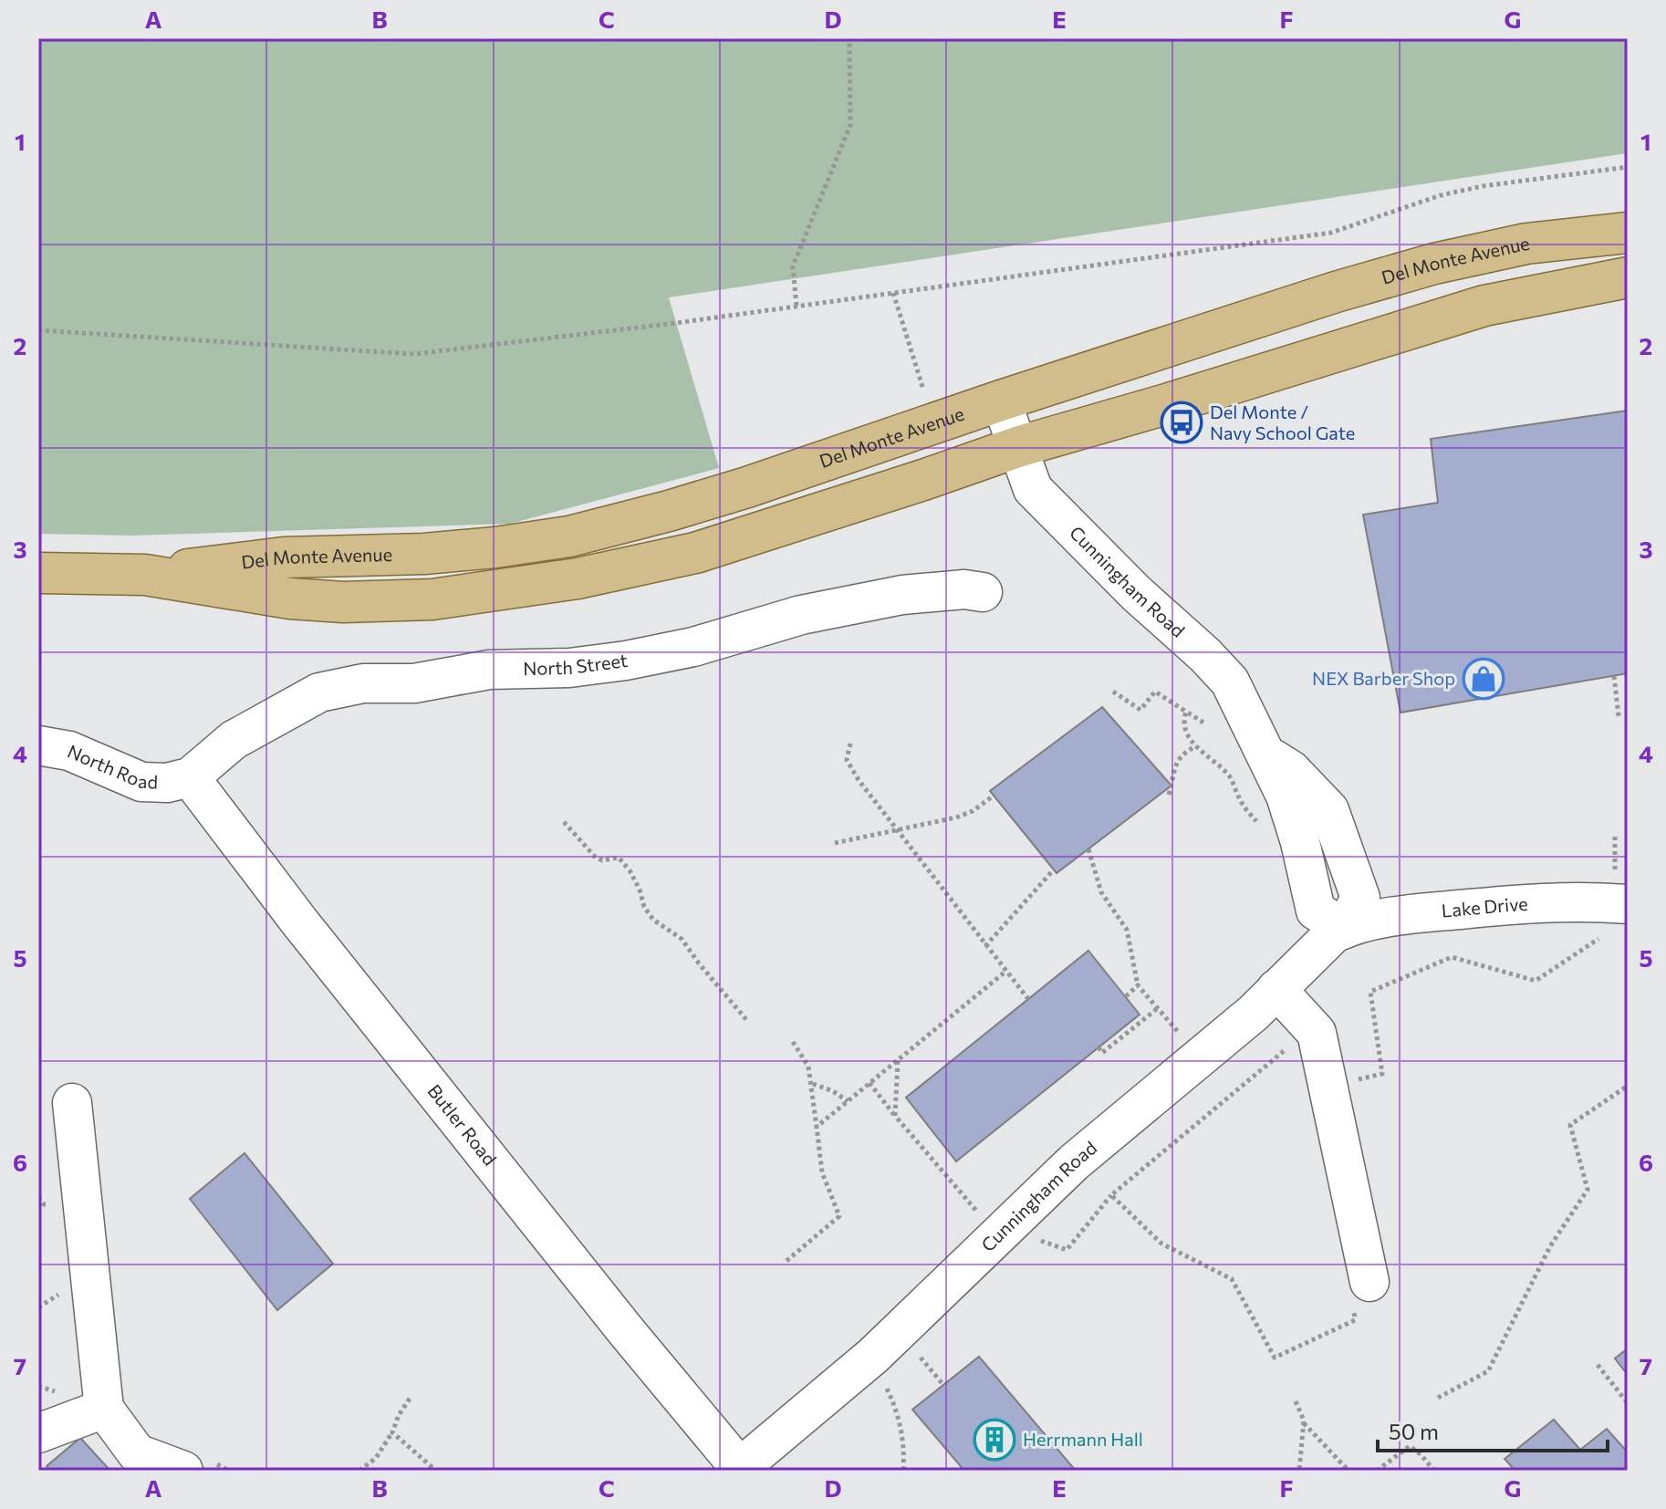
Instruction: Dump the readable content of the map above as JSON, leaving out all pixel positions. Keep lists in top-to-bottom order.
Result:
{
  "streets": {
    "main road": ["Del Monte Avenue"],
    "street": [
      "Cunningham Road",
      "North Street",
      "North Road",
      "Lake Drive",
      "Butler Road"
    ]
  },
  "crossings": [
    ["Del Monte Avenue", "Cunningham Road"],
    ["Cunningham Road", "Lake Drive"],
    ["Cunningham Road", "Butler Road"],
    ["North Street", "North Road"],
    ["North Street", "Butler Road"],
    ["North Road", "Butler Road"]
  ],
  "places": {
    "bus stop": ["Del Monte / Navy School Gate"],
    "shop": ["NEX Barber Shop"],
    "building": ["Herrmann Hall"]
  },
  "scale_bar": "50 m",
  "grid": {
    "columns": [
      "A",
      "B",
      "C",
      "D",
      "E",
      "F",
      "G"
    ],
    "rows": [
      "1",
      "2",
      "3",
      "4",
      "5",
      "6",
      "7"
    ]
  }
}
